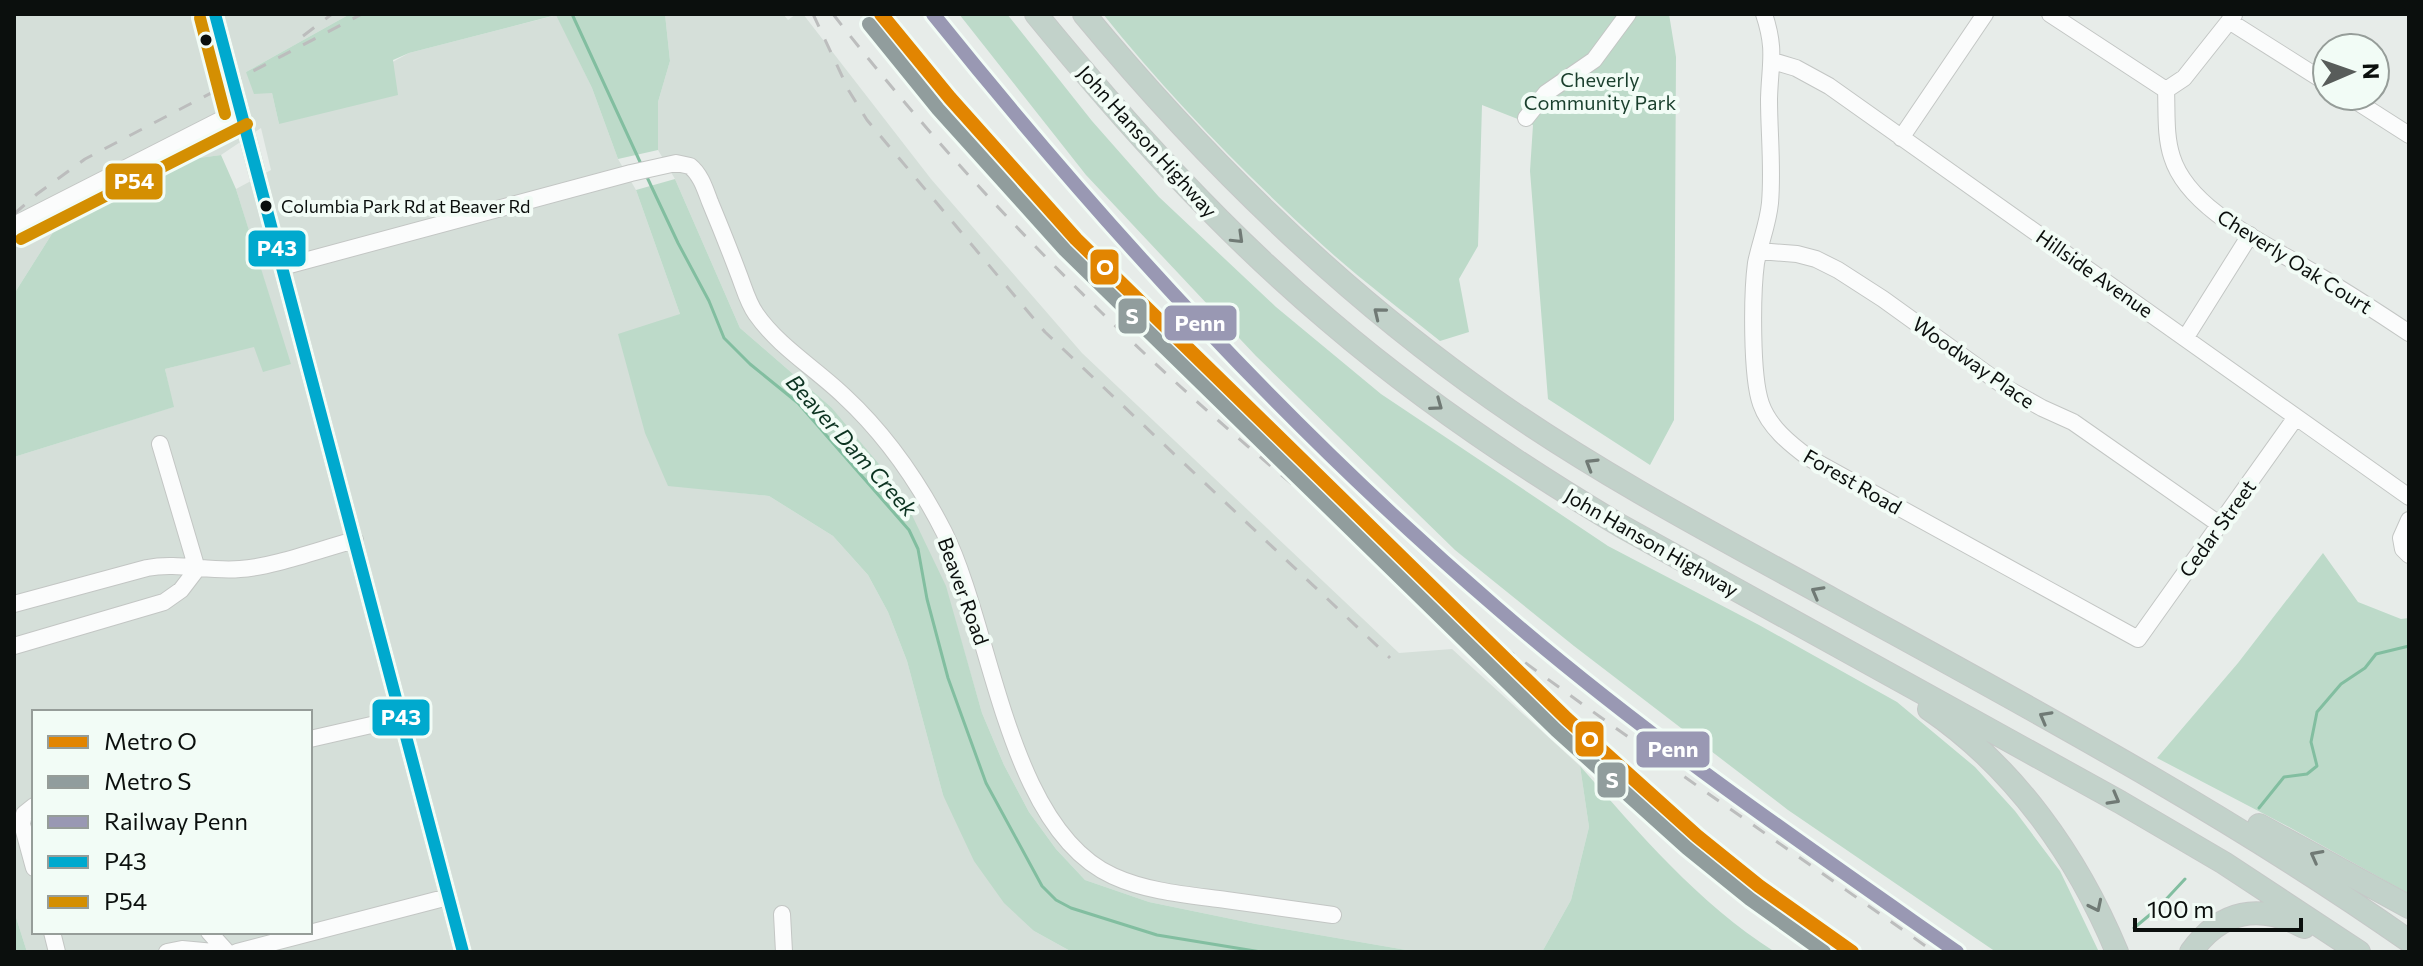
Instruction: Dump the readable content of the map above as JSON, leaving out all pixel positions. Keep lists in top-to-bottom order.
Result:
{
  "streets": {
    "highway": ["John Hanson Highway"],
    "street": [
      "Cheverly Oak Court",
      "Hillside Avenue",
      "Woodway Place",
      "Forest Road",
      "Cedar Street",
      "Beaver Road"
    ]
  },
  "crossings": [
    ["Hillside Avenue", "Forest Road"],
    ["Hillside Avenue", "Cedar Street"],
    ["Woodway Place", "Forest Road"],
    ["Woodway Place", "Cedar Street"],
    ["Forest Road", "Cedar Street"]
  ],
  "water": ["Beaver Dam Creek"],
  "parks": ["Cheverly Community Park"],
  "places": ["Columbia Park Rd at Beaver Rd"],
  "lines": [
    "metro line O",
    "rail line Penn",
    "transit line P43",
    "transit line P54",
    "metro line S"
  ],
  "legend": [
    "Metro O",
    "Metro S",
    "Railway Penn",
    "P43",
    "P54"
  ],
  "scale_bar": "100 m",
  "north": "right"
}
